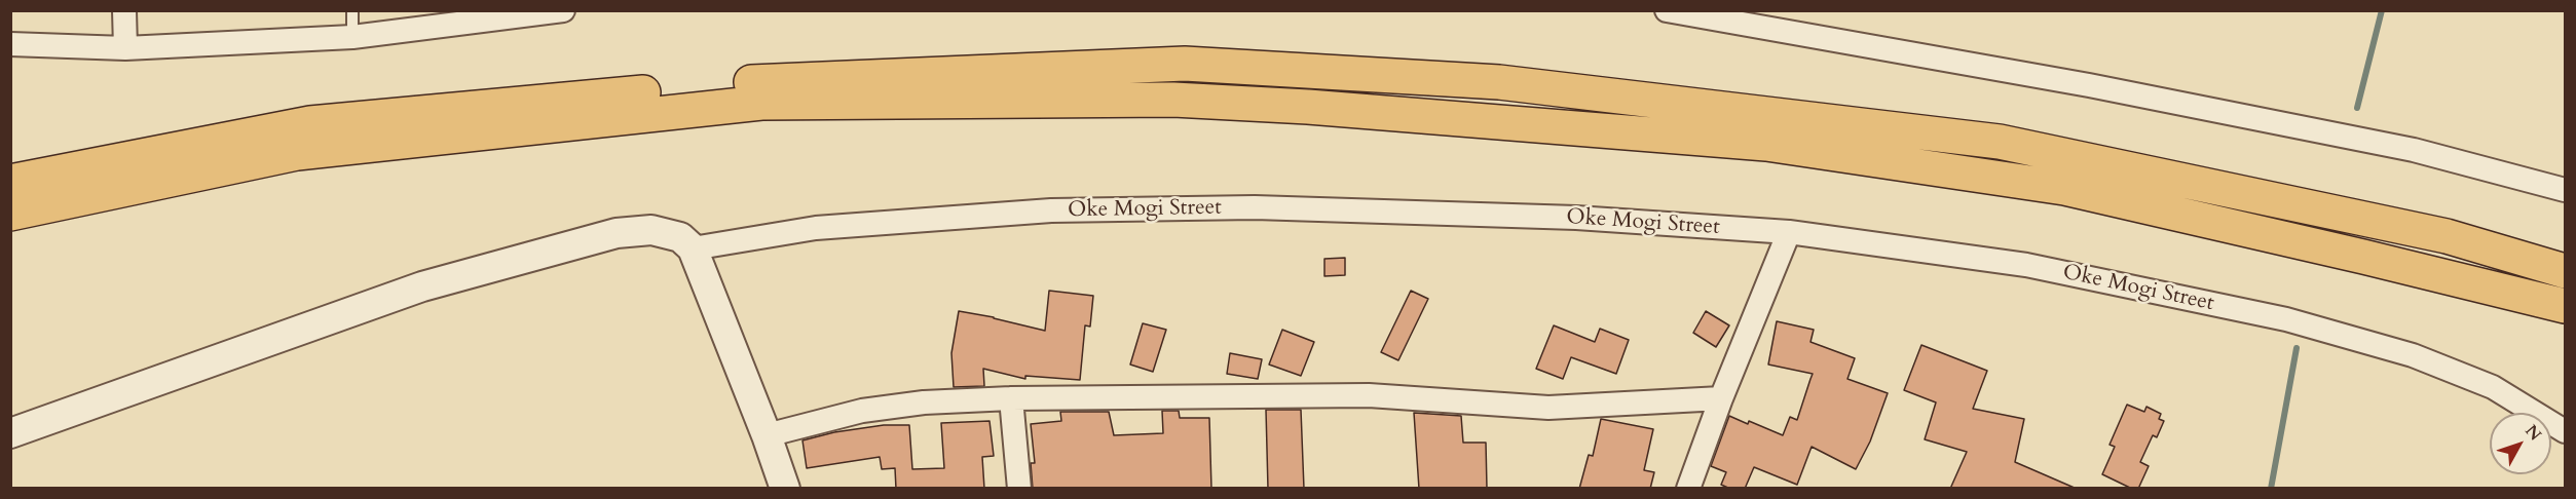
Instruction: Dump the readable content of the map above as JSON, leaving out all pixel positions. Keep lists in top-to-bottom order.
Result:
{
  "streets": {
    "street": ["Oke Mogi Street"]
  },
  "north": "top right"
}
